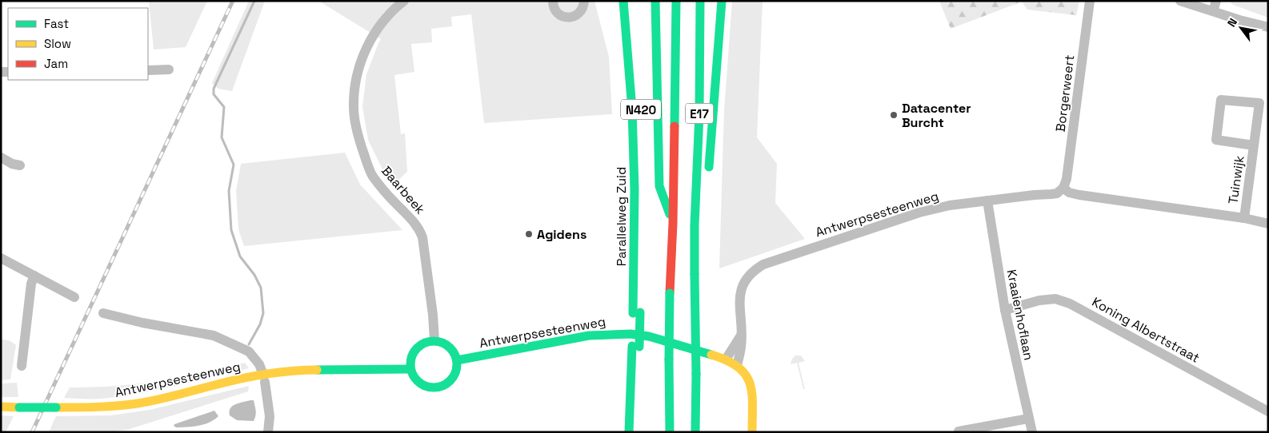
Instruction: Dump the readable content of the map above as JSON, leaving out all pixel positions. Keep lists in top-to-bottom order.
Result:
{
  "streets": {
    "main road": [
      "N420",
      "E17",
      "Antwerpsesteenweg",
      "Parallelweg Zuid"
    ],
    "street": [
      "Borgerweert",
      "Tuinwijk",
      "Baarbeek",
      "Kraaienhoflaan",
      "Koning Albertstraat"
    ]
  },
  "crossings": [
    ["Borgerweert", "Antwerpsesteenweg"],
    ["Baarbeek", "Antwerpsesteenweg"],
    ["Antwerpsesteenweg", "Kraaienhoflaan"],
    ["Kraaienhoflaan", "Koning Albertstraat"]
  ],
  "places": ["Datacenter Burcht", "Agidens"],
  "legend": ["Fast", "Slow", "Jam"],
  "north": "top left"
}
